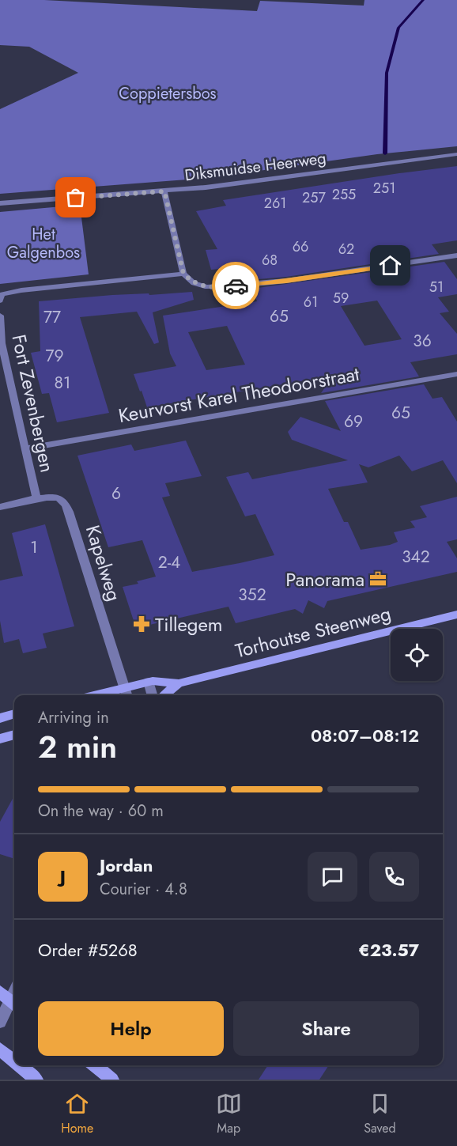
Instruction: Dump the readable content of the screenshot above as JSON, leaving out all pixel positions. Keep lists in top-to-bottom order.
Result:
{
  "streets": {
    "main road": ["Torhoutse Steenweg"],
    "street": [
      "Diksmuidse Heerweg",
      "Keurvorst Karel Theodoorstraat",
      "Fort Zevenbergen",
      "Kapelweg"
    ]
  },
  "crossings": [
    ["Keurvorst Karel Theodoorstraat", "Fort Zevenbergen"],
    ["Fort Zevenbergen", "Kapelweg"],
    ["Kapelweg", "Torhoutse Steenweg"]
  ],
  "parks": ["Coppietersbos", "Het Galgenbos"],
  "places": {
    "office": ["Panorama"],
    "pharmacy": ["Tillegem"]
  },
  "house_numbers": [
    "251",
    "255",
    "257",
    "261",
    "66",
    "62",
    "68",
    "51",
    "59",
    "61",
    "65",
    "77",
    "36",
    "79",
    "81",
    "65",
    "69",
    "6",
    "1",
    "342",
    "2-4",
    "352"
  ],
  "page": {
    "heading": ["2 min", "Arriving in", "08:07–08:12"],
    "panel": [
      "Jordan",
      "Courier · 4.8",
      "Order #5268",
      "€23.57"
    ],
    "bar": "On the way · 60 m",
    "round": "J",
    "buttons": ["Help", "Share"],
    "tabs": ["Home", "Map", "Saved"]
  }
}
